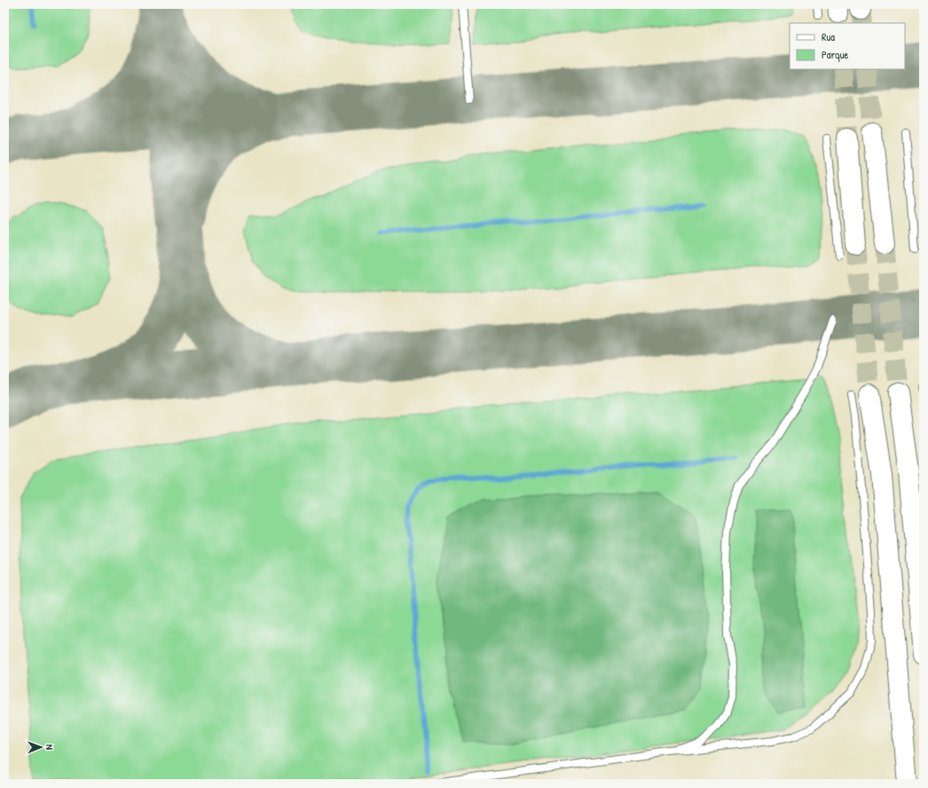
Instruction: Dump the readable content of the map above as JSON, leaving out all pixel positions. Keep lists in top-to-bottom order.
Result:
{
  "legend": ["Rua", "Parque"],
  "north": "right"
}
